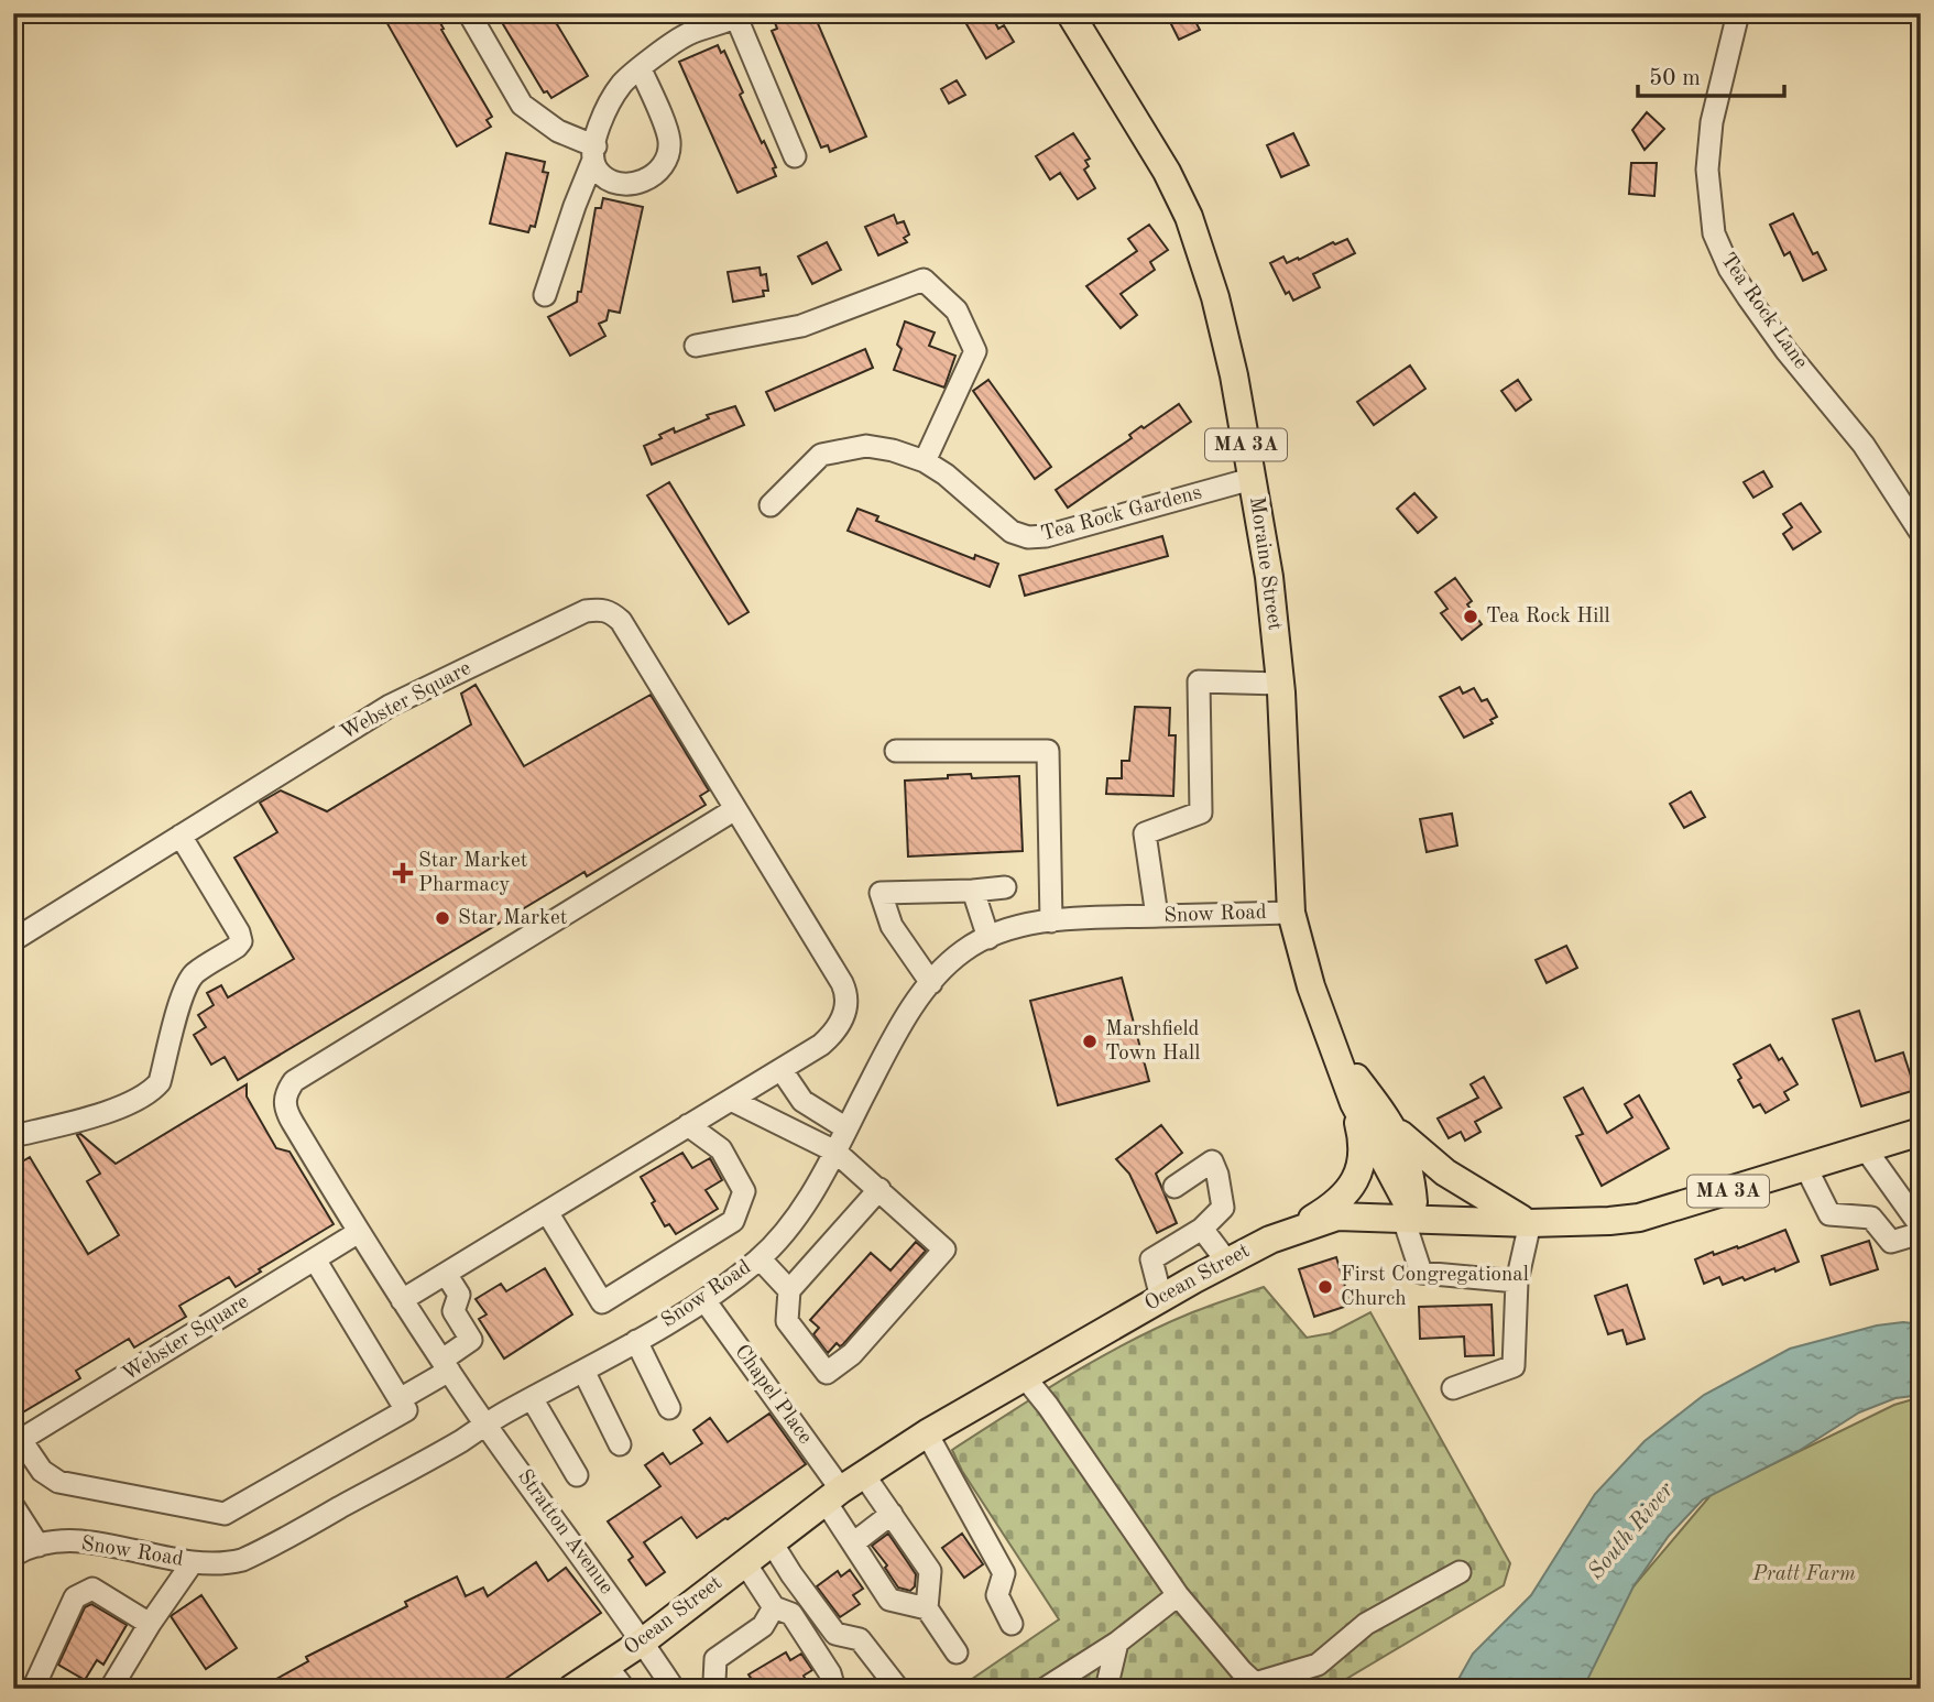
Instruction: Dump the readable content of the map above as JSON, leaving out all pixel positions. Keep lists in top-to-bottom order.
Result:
{
  "streets": {
    "main road": ["MA 3A", "Moraine Street", "Ocean Street"],
    "street": [
      "Tea Rock Lane",
      "Tea Rock Gardens",
      "Webster Square",
      "Snow Road",
      "Chapel Place",
      "Stratton Avenue"
    ]
  },
  "crossings": [
    ["MA 3A", "Moraine Street"],
    ["MA 3A", "Ocean Street"],
    ["Tea Rock Gardens", "Moraine Street"],
    ["Moraine Street", "Snow Road"],
    ["Moraine Street", "Ocean Street"],
    ["Snow Road", "Chapel Place"],
    ["Snow Road", "Stratton Avenue"],
    ["Ocean Street", "Chapel Place"],
    ["Ocean Street", "Stratton Avenue"]
  ],
  "water": ["South River"],
  "parks": ["Pratt Farm"],
  "places": {
    "other": [
      "Tea Rock Hill",
      "Star Market",
      "Marshfield Town Hall",
      "First Congregational Church"
    ],
    "health": ["Star Market Pharmacy"]
  },
  "scale_bar": "50 m"
}
